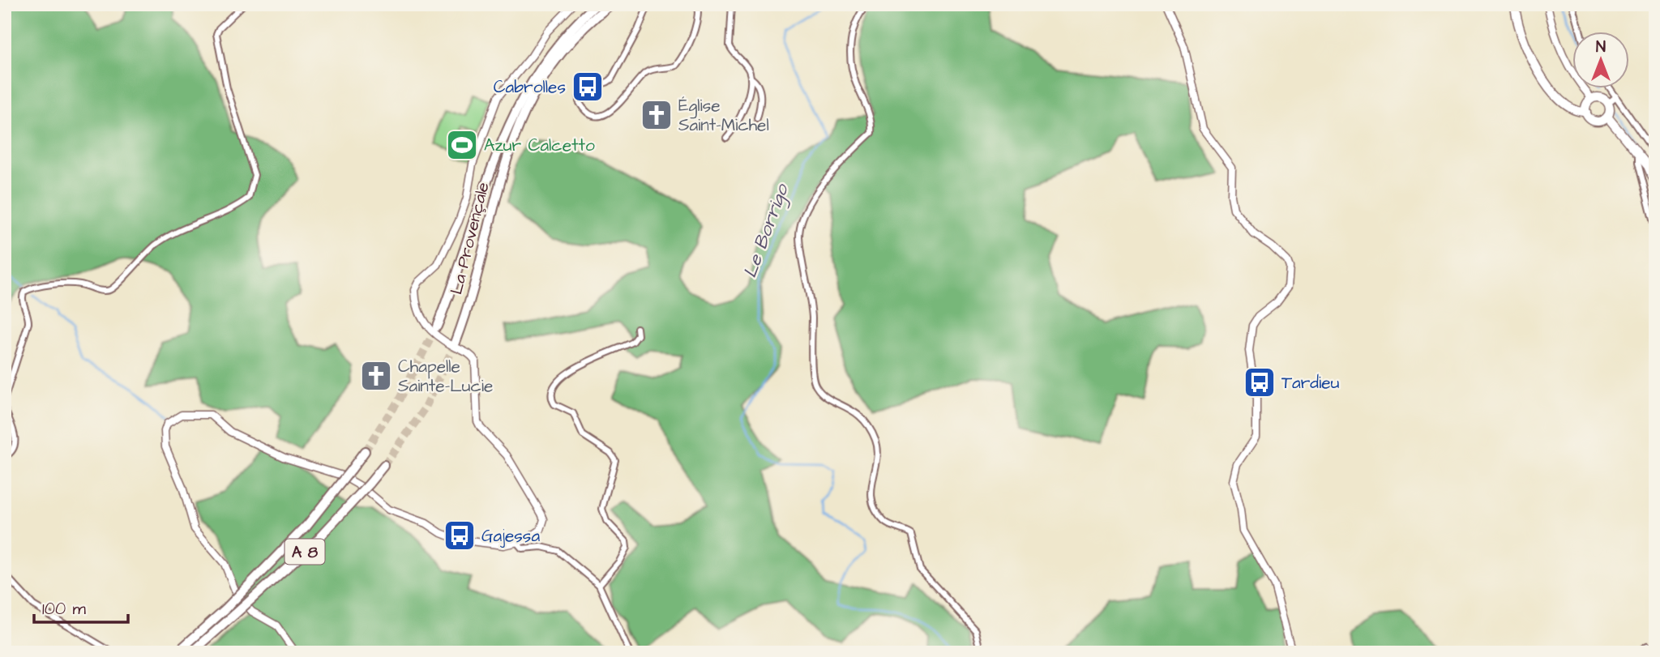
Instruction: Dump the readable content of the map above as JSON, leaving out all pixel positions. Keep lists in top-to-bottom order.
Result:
{
  "streets": {
    "highway": ["La Provençale", "A 8"]
  },
  "water": ["Le Borrigo"],
  "places": {
    "bus stop": ["Cabrolles", "Tardieu", "Gajessa"],
    "church": ["Église Saint-Michel", "Chapelle Sainte-Lucie"],
    "sports": ["Azur Calcetto"]
  },
  "scale_bar": "100 m",
  "north": "top"
}
